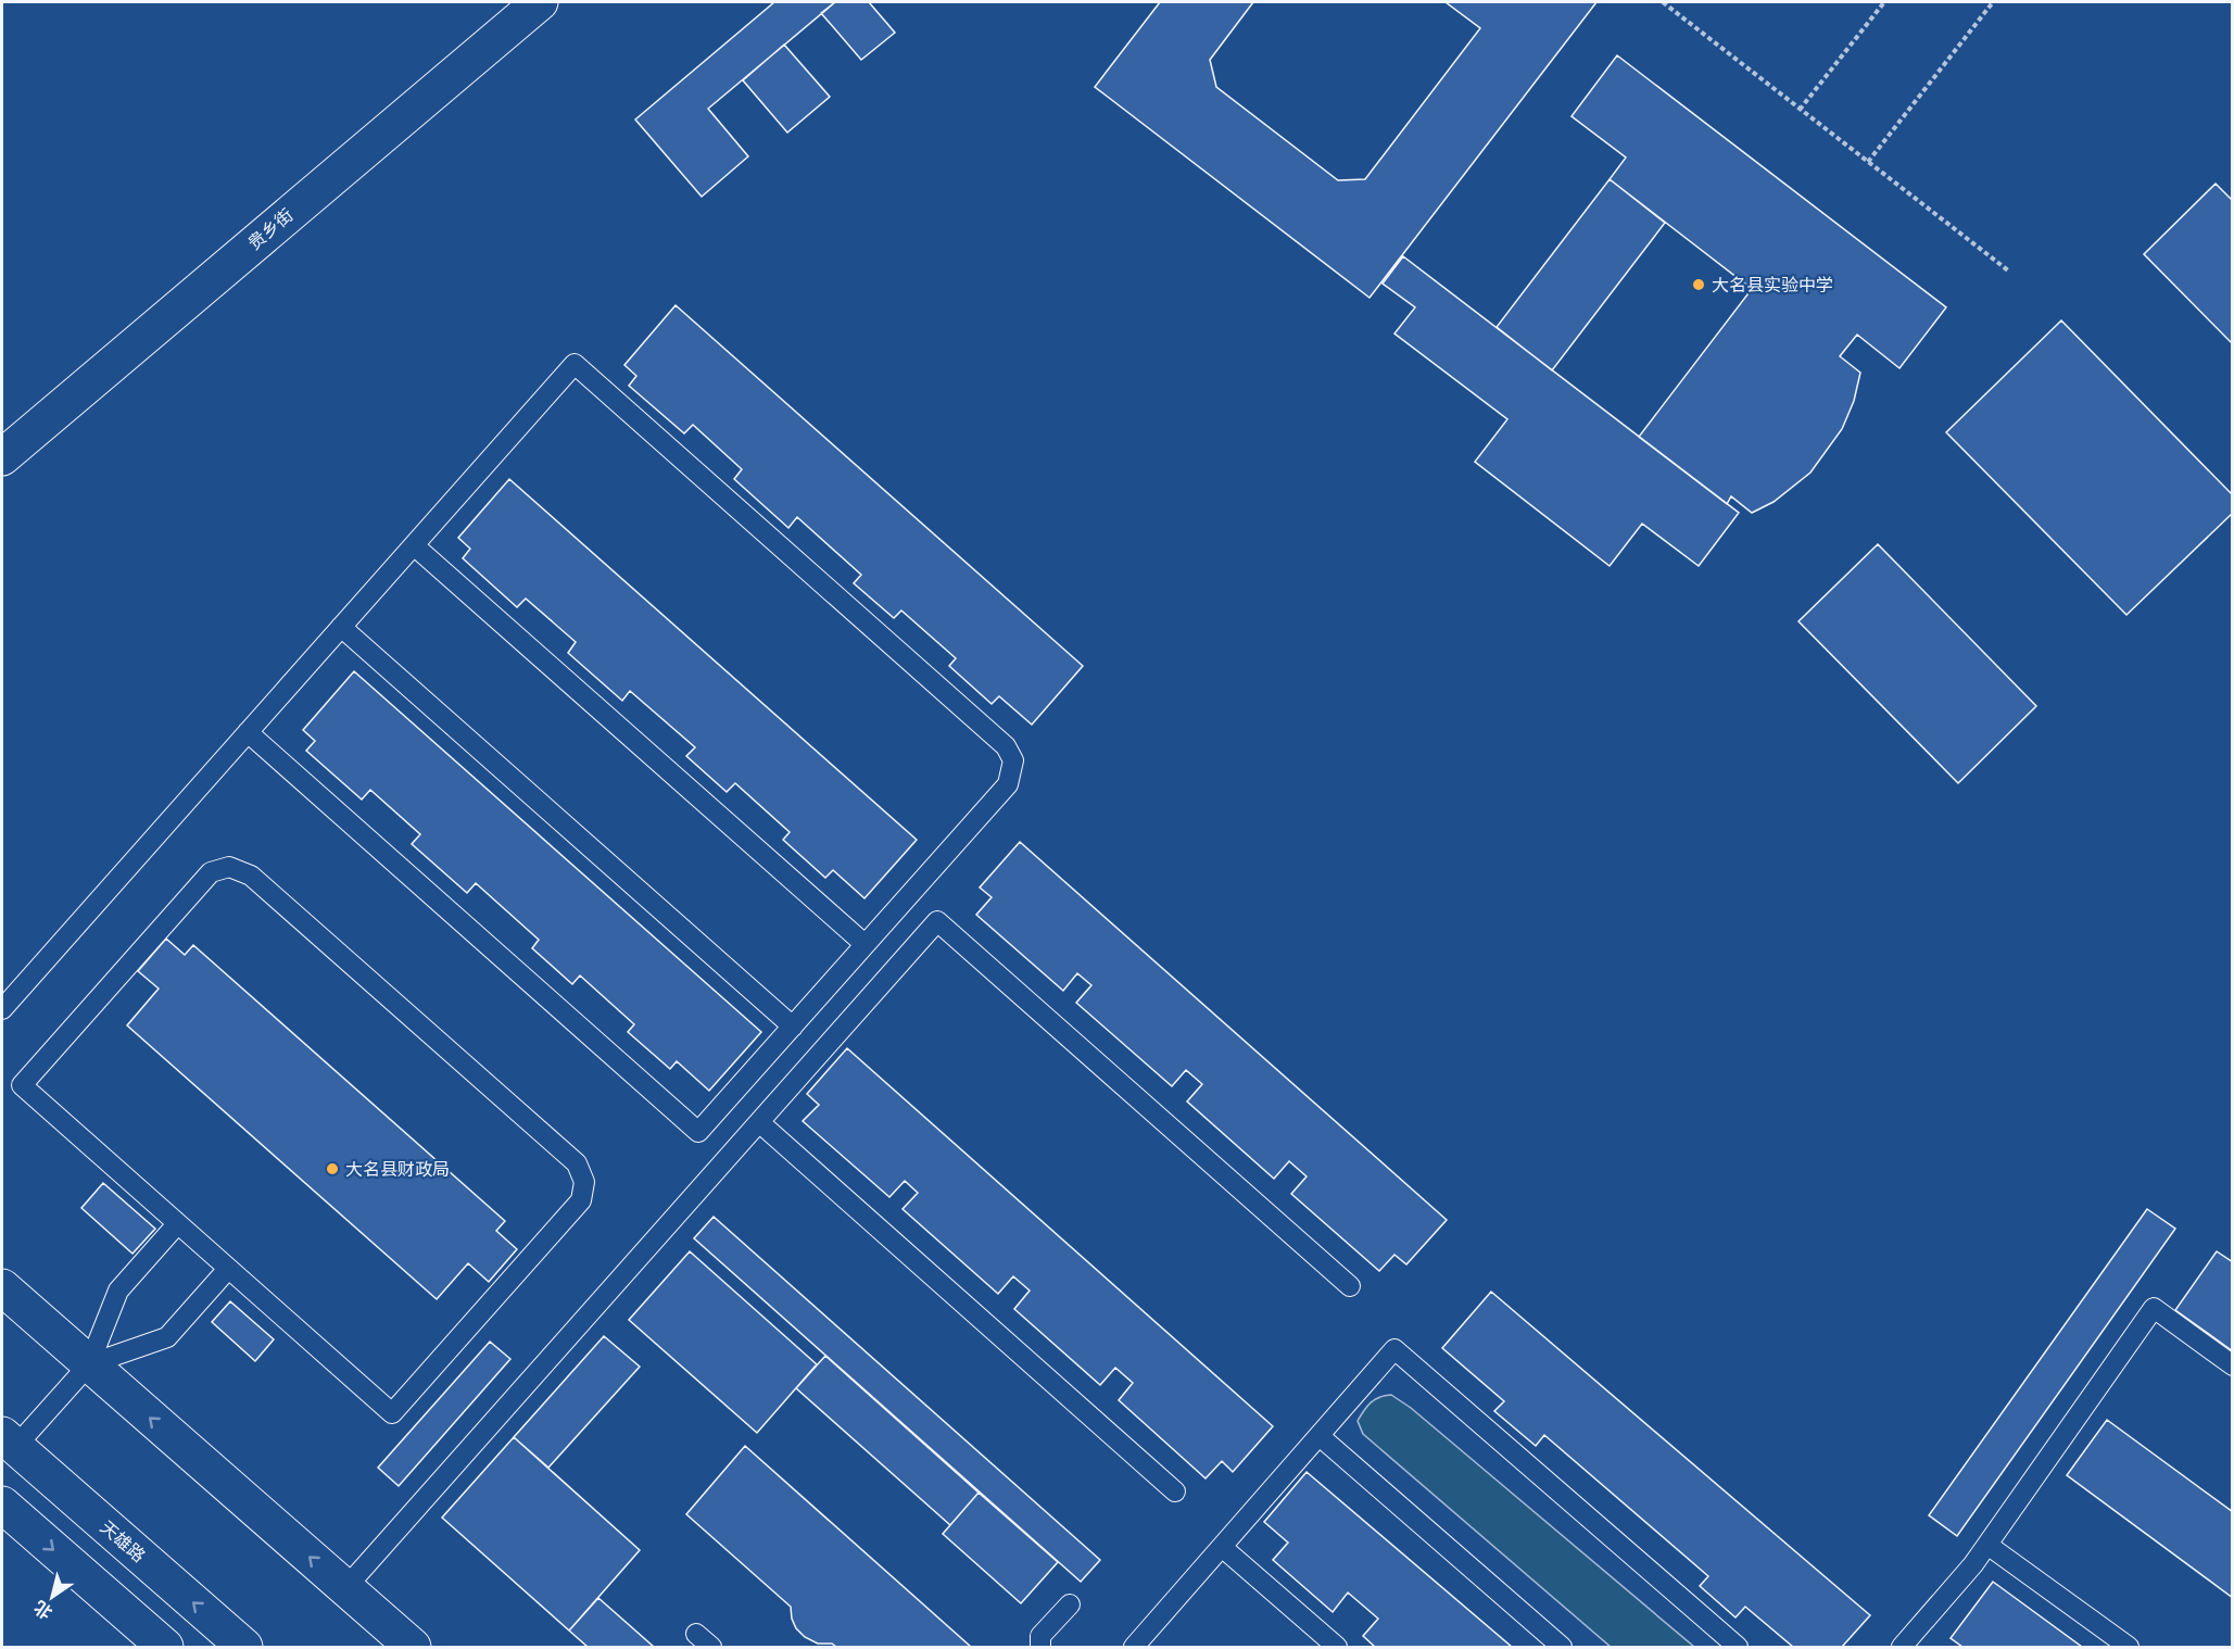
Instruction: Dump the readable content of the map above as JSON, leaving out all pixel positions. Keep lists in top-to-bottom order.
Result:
{
  "streets": {
    "street": ["贵乡街", "天雄路"]
  },
  "places": ["大名县实验中学", "大名县财政局"],
  "north": "bottom left"
}
